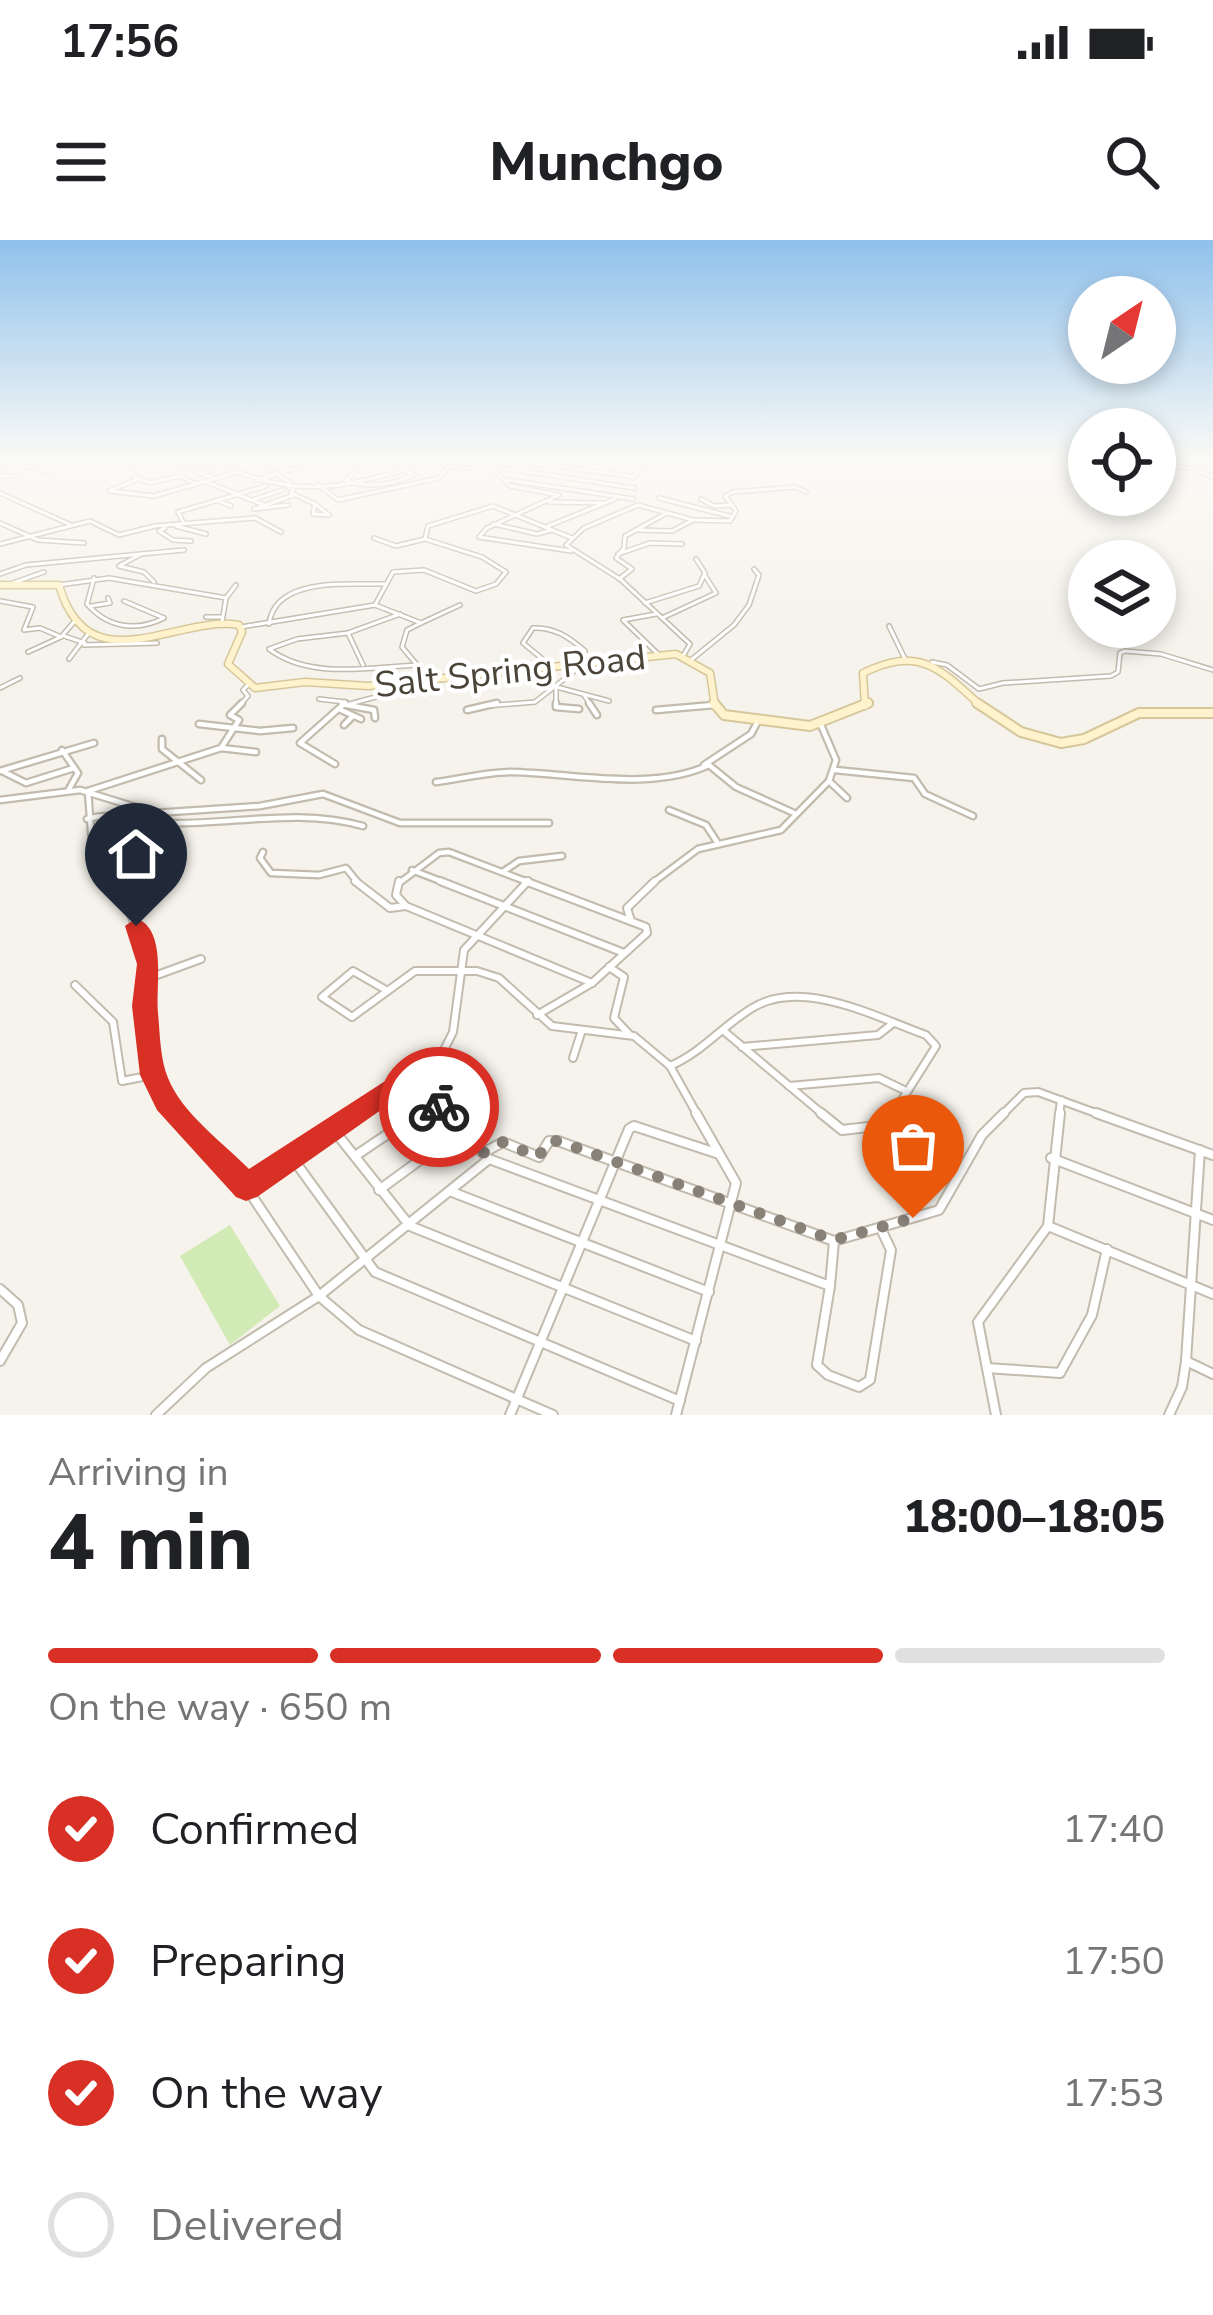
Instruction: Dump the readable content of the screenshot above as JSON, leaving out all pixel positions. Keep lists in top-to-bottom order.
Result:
{
  "streets": {
    "street": ["Salt Spring Road"]
  },
  "north": "top right",
  "page": {
    "status": "17:56",
    "header": "Munchgo",
    "heading": ["4 min", "Arriving in", "18:00–18:05"],
    "bar": "On the way · 650 m",
    "list": [
      ["Confirmed", "17:40"],
      ["Preparing", "17:50"],
      ["On the way", "17:53"],
      "Delivered"
    ]
  }
}
